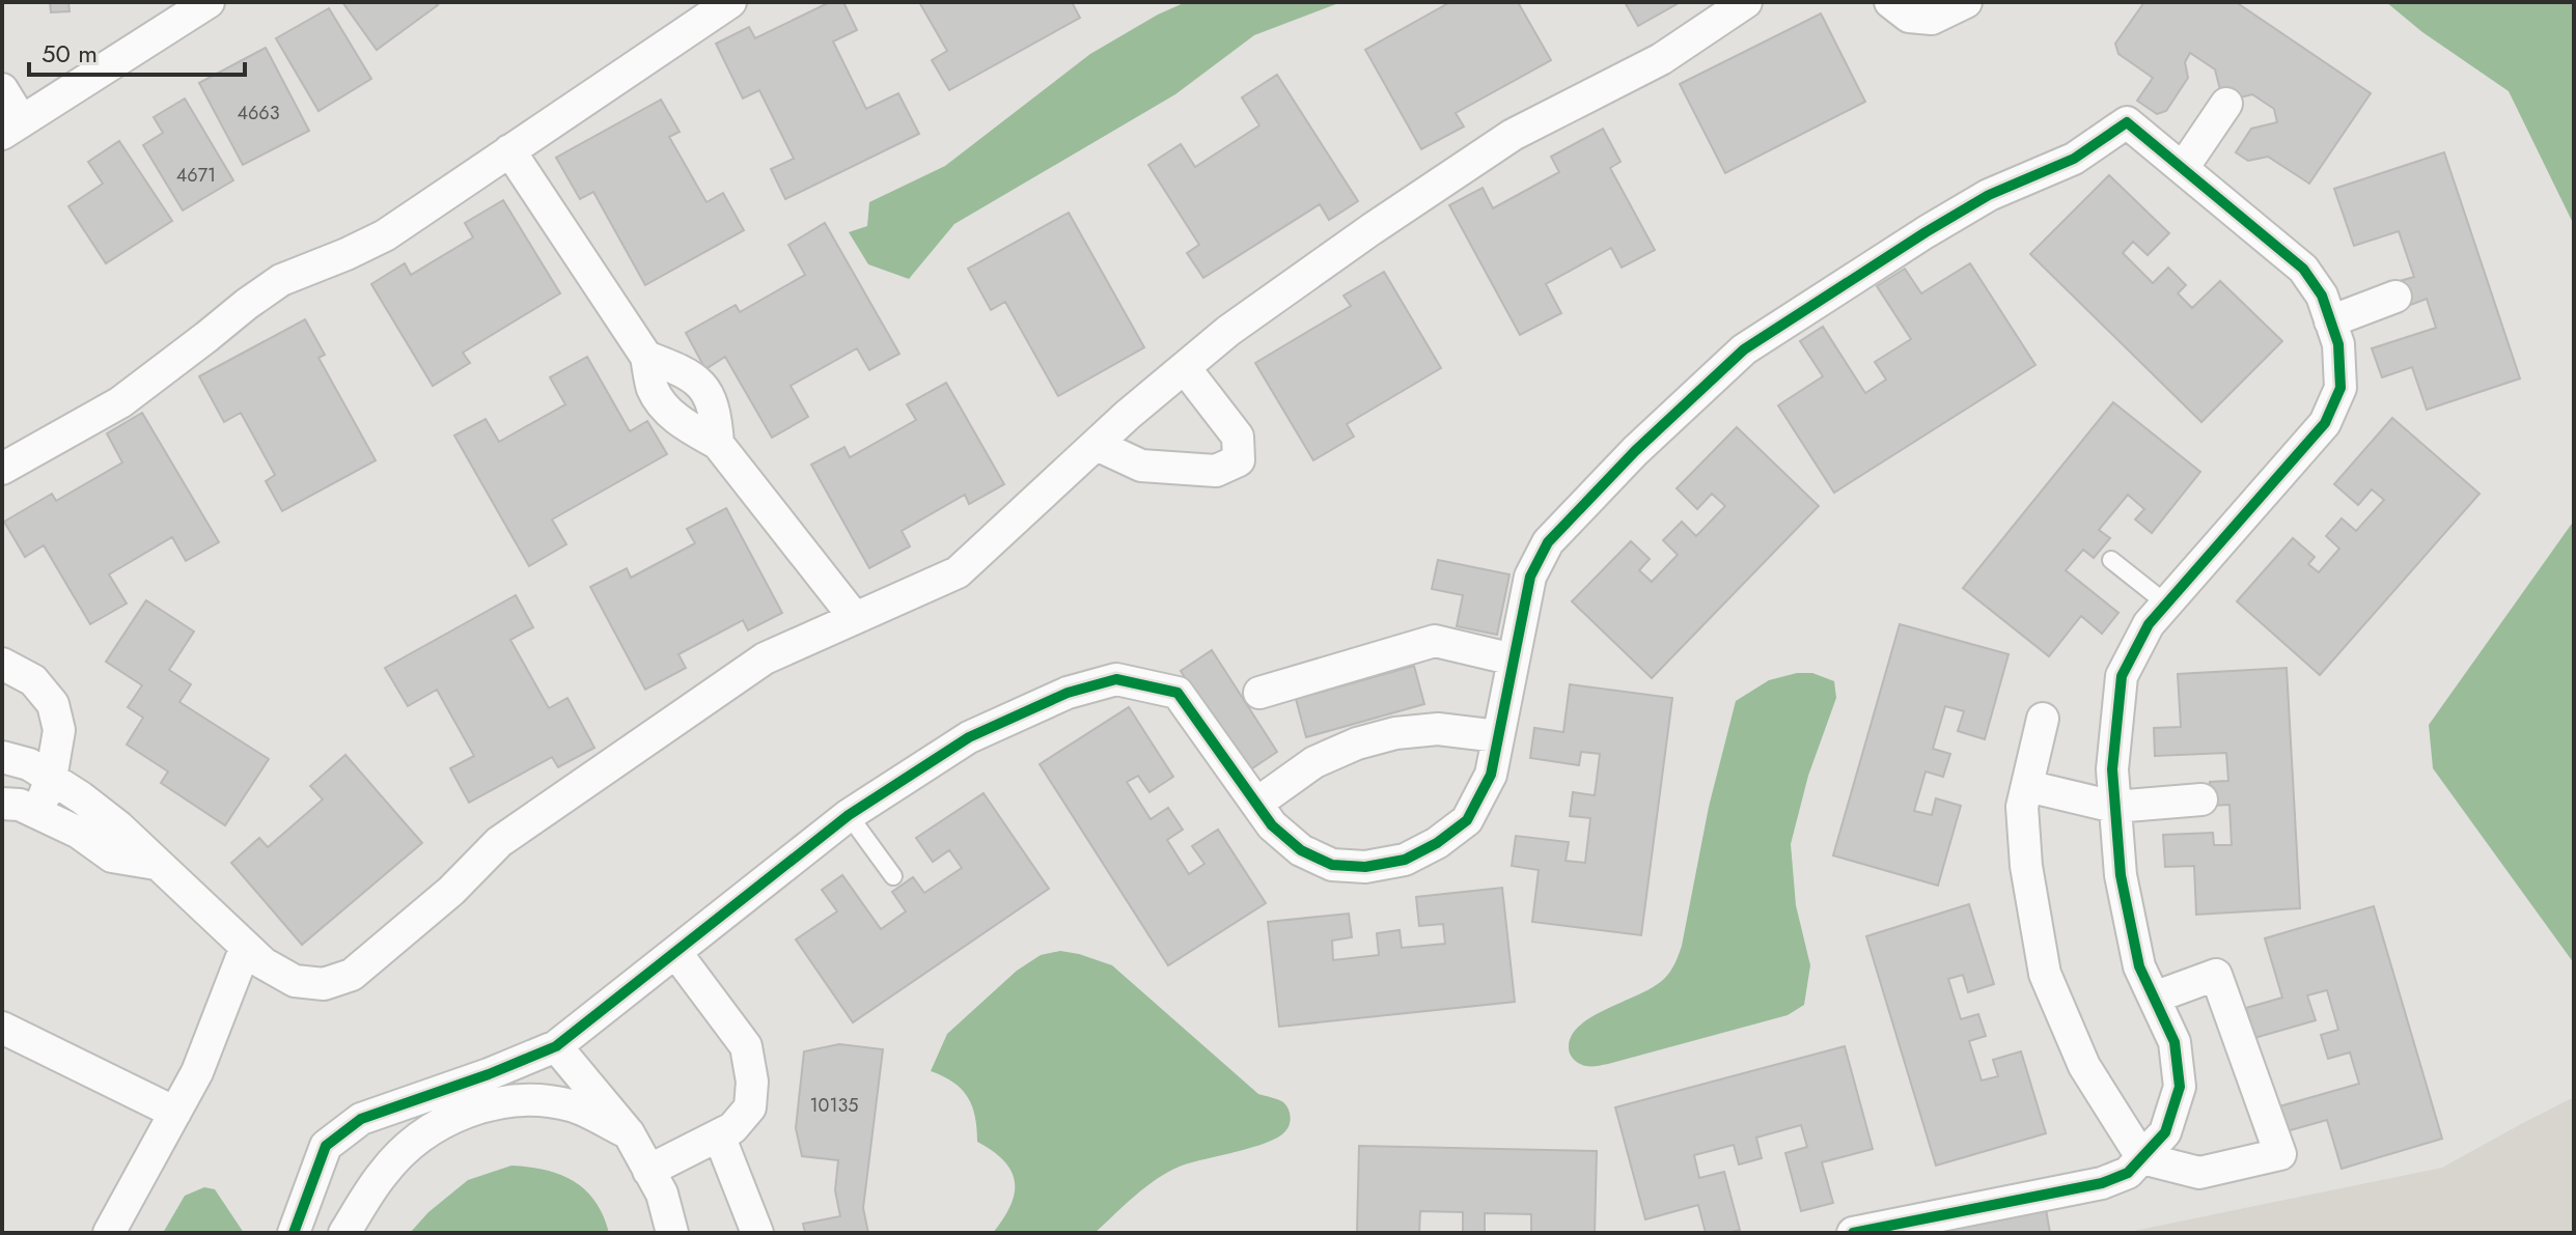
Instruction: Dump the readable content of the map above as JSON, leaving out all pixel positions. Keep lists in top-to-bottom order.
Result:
{
  "house_numbers": ["4663", "4671", "10135"],
  "scale_bar": "50 m"
}
